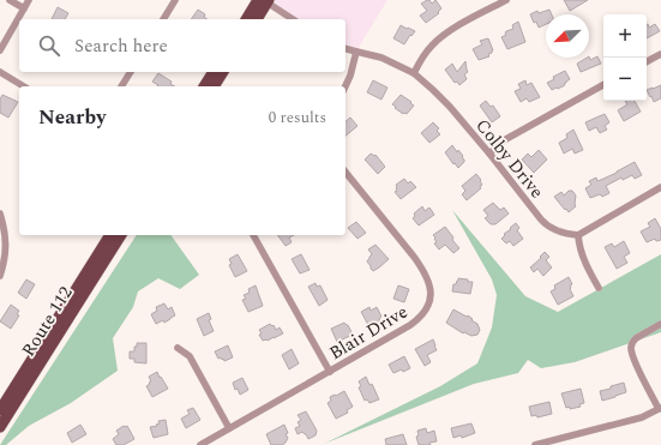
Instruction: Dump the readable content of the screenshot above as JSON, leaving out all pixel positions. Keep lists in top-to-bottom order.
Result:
{
  "streets": {
    "main road": ["Route 112"],
    "street": ["Colby Drive", "Blair Drive"]
  },
  "north": "bottom left",
  "page": {
    "map_buttons": ["+", "−"],
    "search": "Search here",
    "heading": ["Nearby", "0 results"]
  }
}
